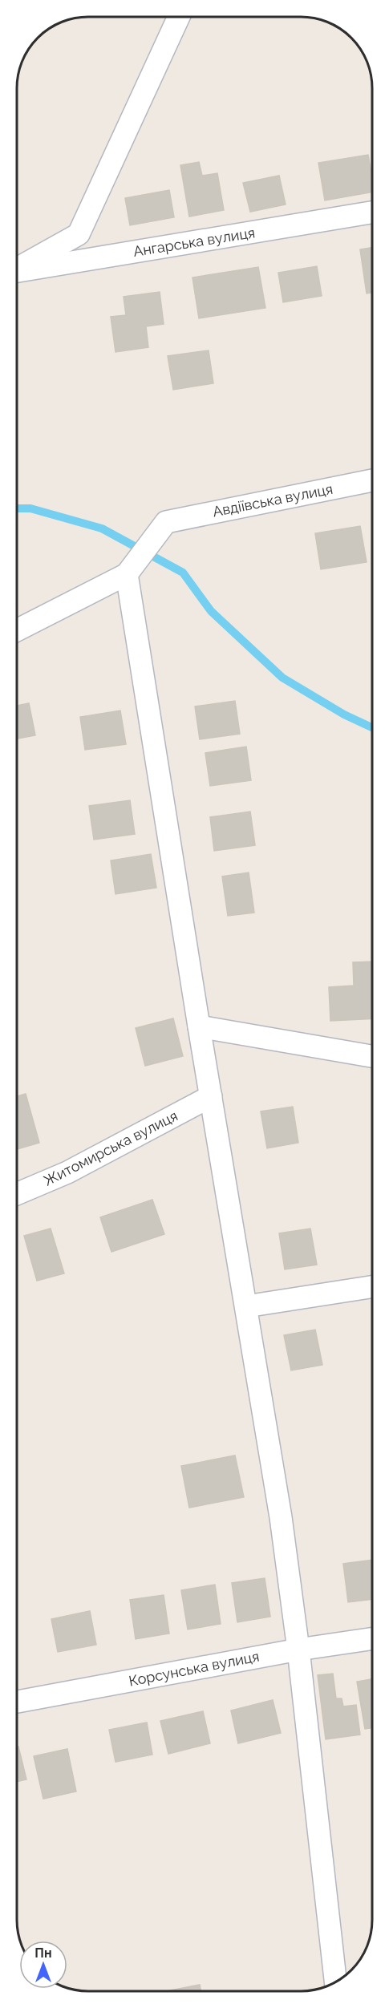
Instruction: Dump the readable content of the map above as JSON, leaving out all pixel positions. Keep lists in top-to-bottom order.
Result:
{
  "streets": {
    "street": [
      "Ангарська вулиця",
      "Авдіївська вулиця",
      "Житомирська вулиця",
      "Корсунська вулиця"
    ]
  },
  "north": "top"
}
